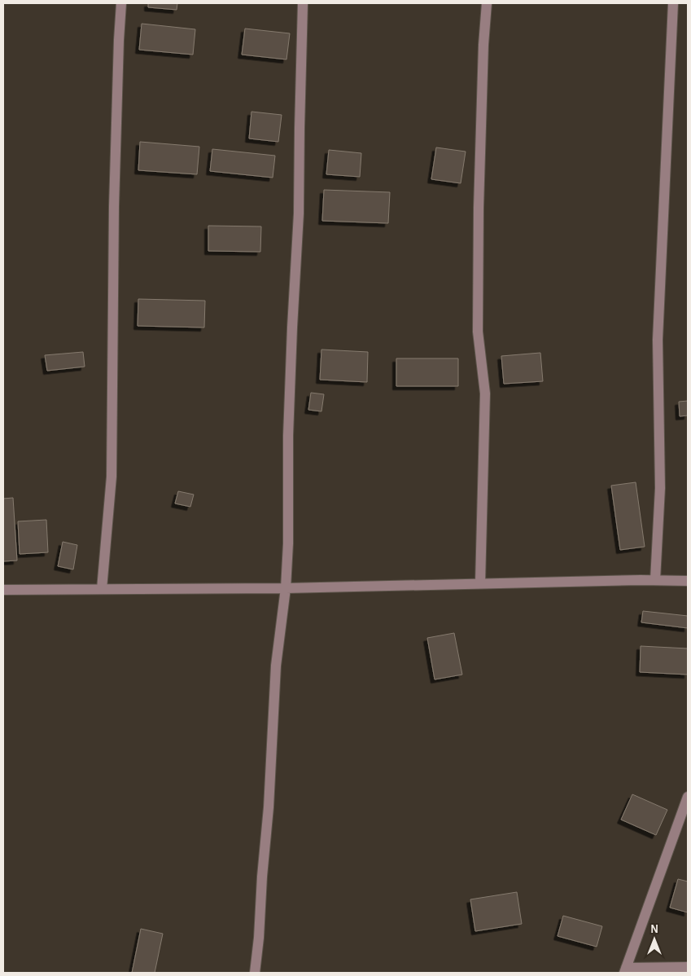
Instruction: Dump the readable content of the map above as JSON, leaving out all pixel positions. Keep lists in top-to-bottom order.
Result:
{
  "north": "top"
}
